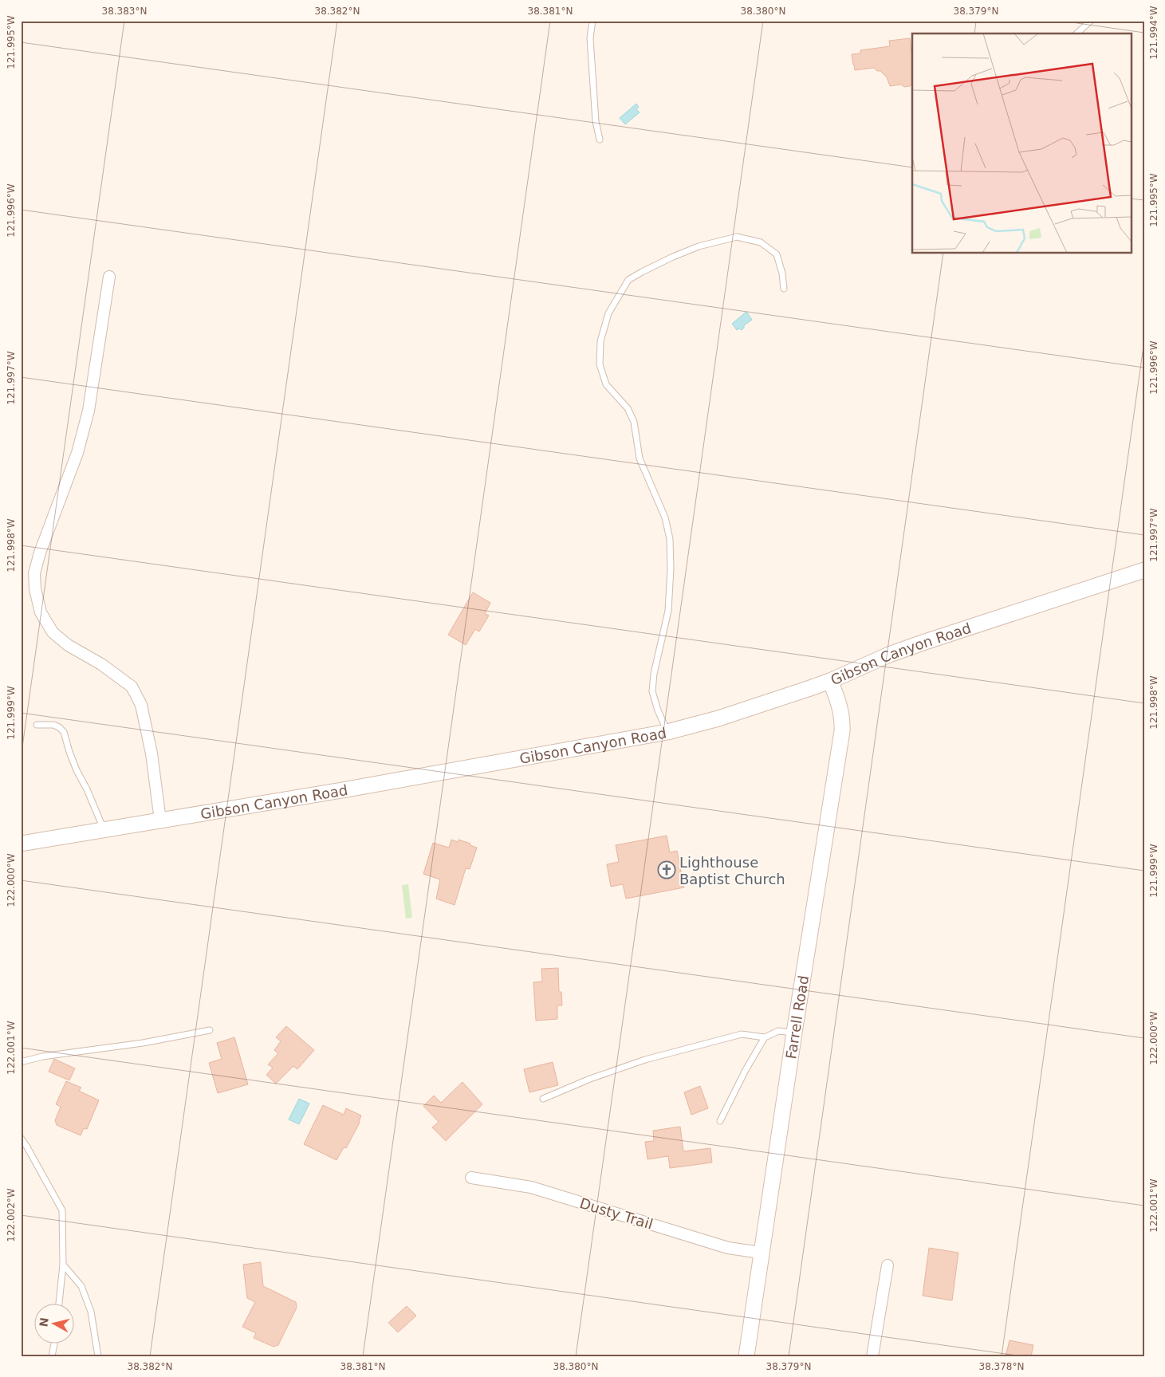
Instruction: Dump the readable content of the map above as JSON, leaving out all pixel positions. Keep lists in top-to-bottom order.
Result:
{
  "streets": {
    "main road": ["Gibson Canyon Road", "Farrell Road"],
    "street": ["Dusty Trail"]
  },
  "crossings": [
    ["Gibson Canyon Road", "Farrell Road"],
    ["Farrell Road", "Dusty Trail"]
  ],
  "places": {
    "church": ["Lighthouse Baptist Church"]
  },
  "north": "left",
  "coordinates": [
    "38.383°N",
    "38.382°N",
    "38.381°N",
    "38.380°N",
    "38.379°N",
    "121.994°W",
    "121.995°W",
    "121.996°W",
    "121.997°W",
    "121.998°W",
    "121.999°W",
    "122.000°W",
    "122.001°W",
    "122.002°W",
    "38.378°N"
  ]
}
